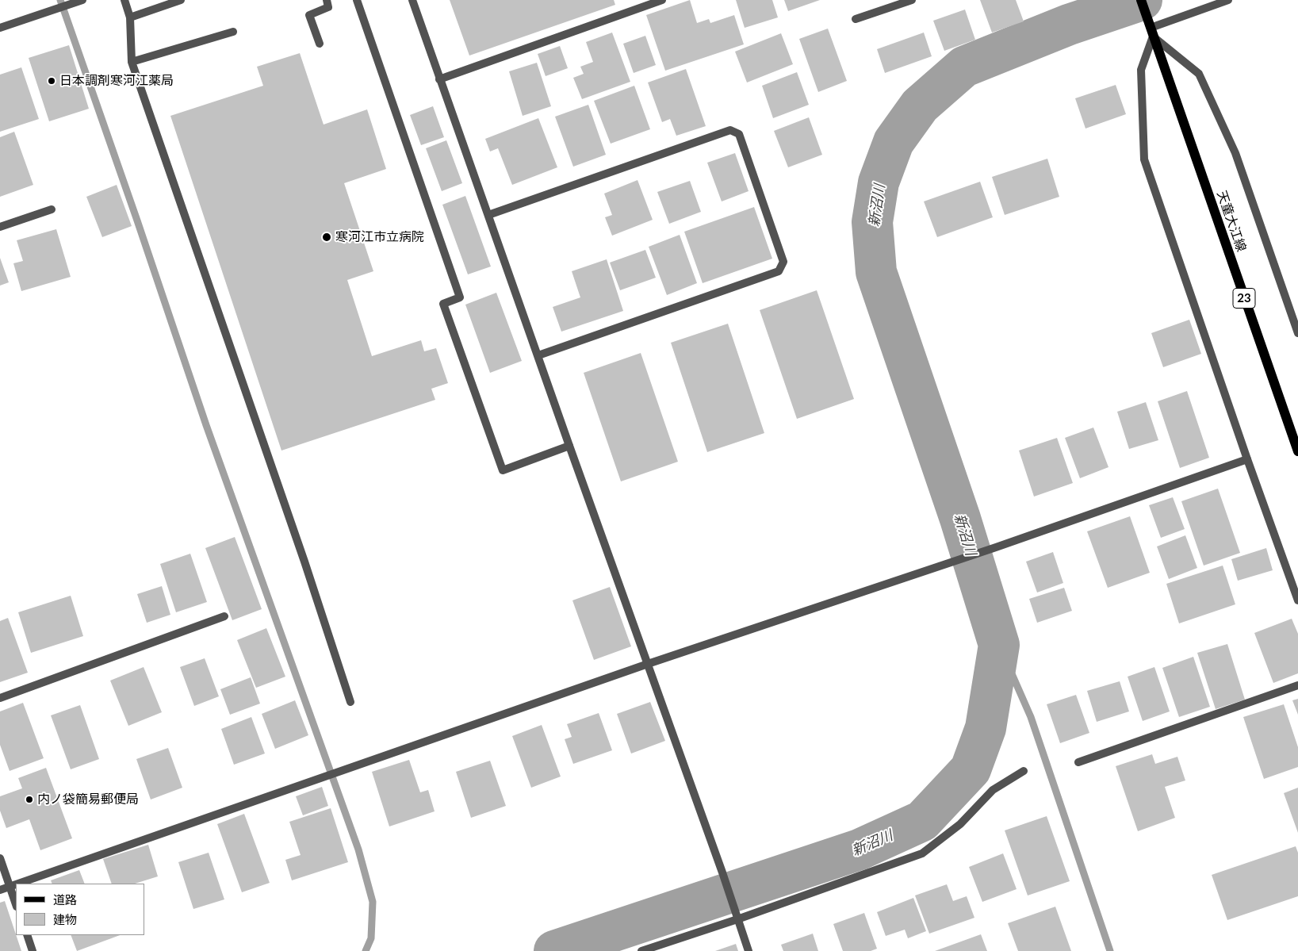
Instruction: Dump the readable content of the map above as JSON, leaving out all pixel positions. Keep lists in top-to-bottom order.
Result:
{
  "streets": {
    "main road": ["天童大江線", "23"]
  },
  "water": ["新沼川"],
  "places": ["日本調剤寒河江薬局", "寒河江市立病院", "内ノ袋簡易郵便局"],
  "legend": ["道路", "建物"]
}
